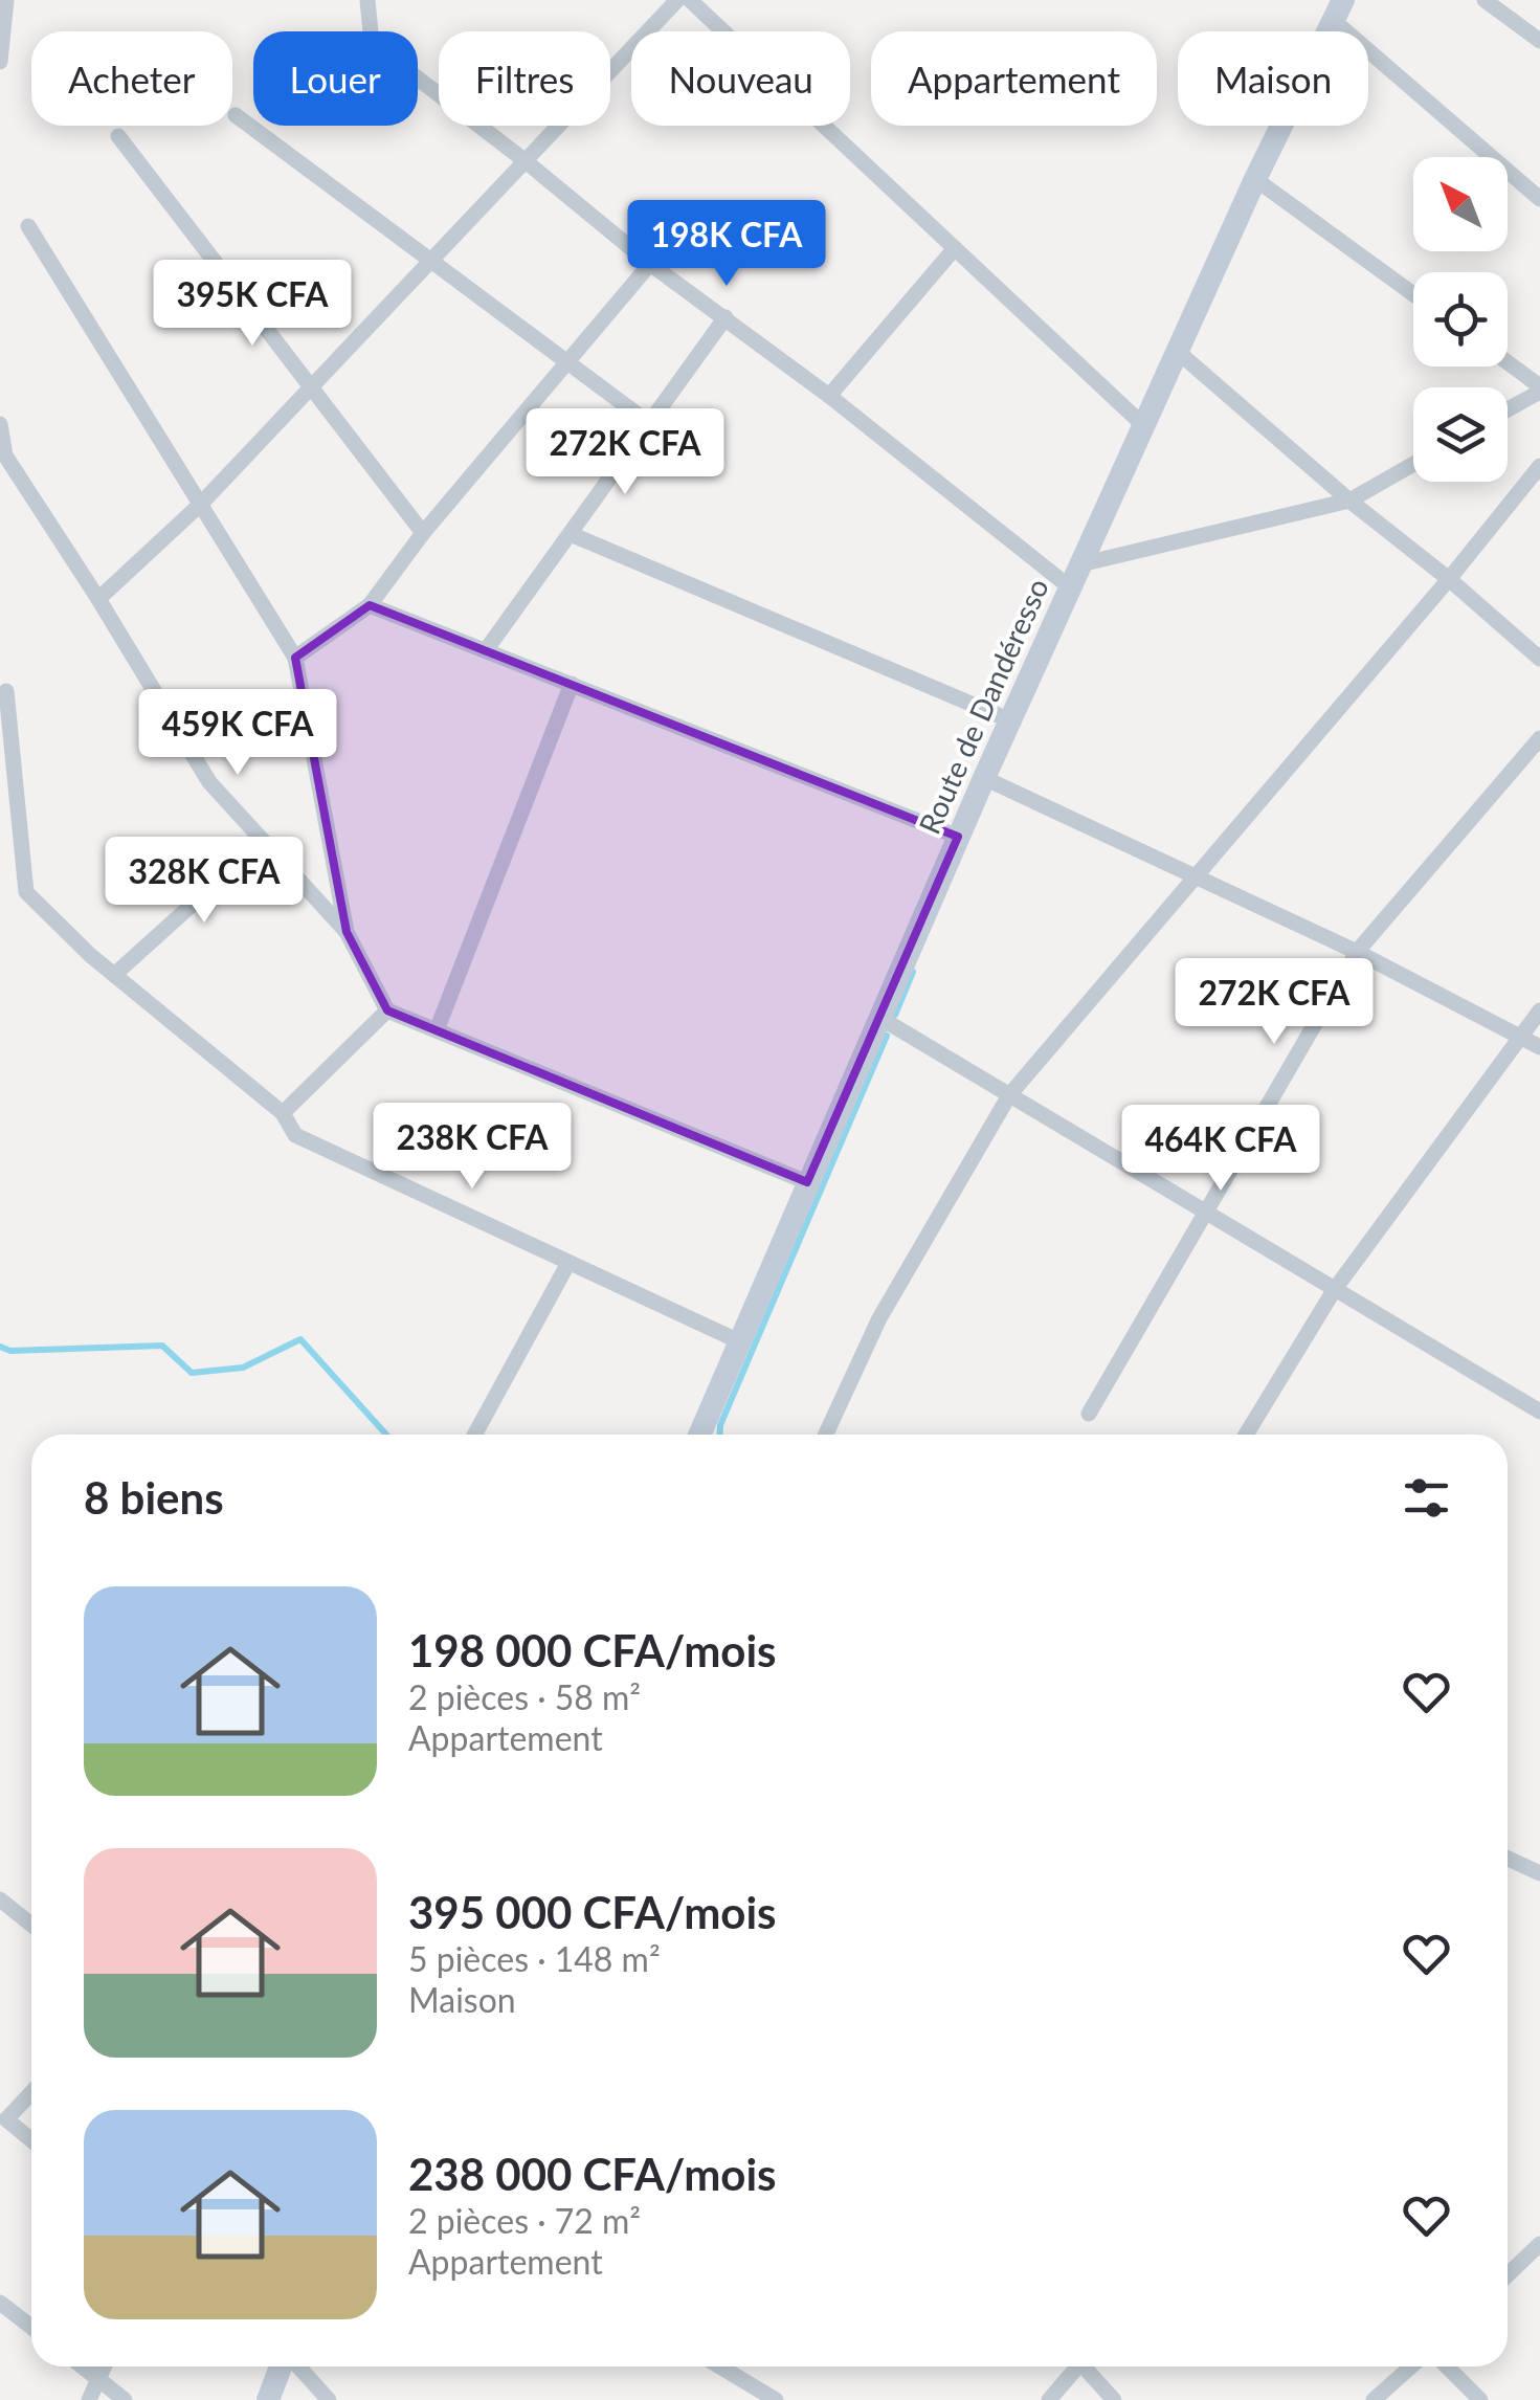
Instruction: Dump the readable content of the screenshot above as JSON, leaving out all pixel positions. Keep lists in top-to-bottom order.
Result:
{
  "streets": {
    "street": ["Route de Dandéresso"]
  },
  "north": "top left",
  "page": {
    "chip": [
      "Acheter",
      "Louer",
      "Filtres",
      "Nouveau",
      "Appartement",
      "Maison"
    ],
    "price": [
      "198K CFA",
      "395K CFA",
      "272K CFA",
      "459K CFA",
      "328K CFA",
      "272K CFA",
      "238K CFA",
      "464K CFA"
    ],
    "heading": "8 biens",
    "list": [
      {
        "name": "198 000 CFA/mois",
        "note": "2 pièces · 58 m² · Appartement"
      },
      {
        "name": "395 000 CFA/mois",
        "note": "5 pièces · 148 m² · Maison"
      },
      {
        "name": "238 000 CFA/mois",
        "note": "2 pièces · 72 m² · Appartement"
      }
    ]
  }
}
